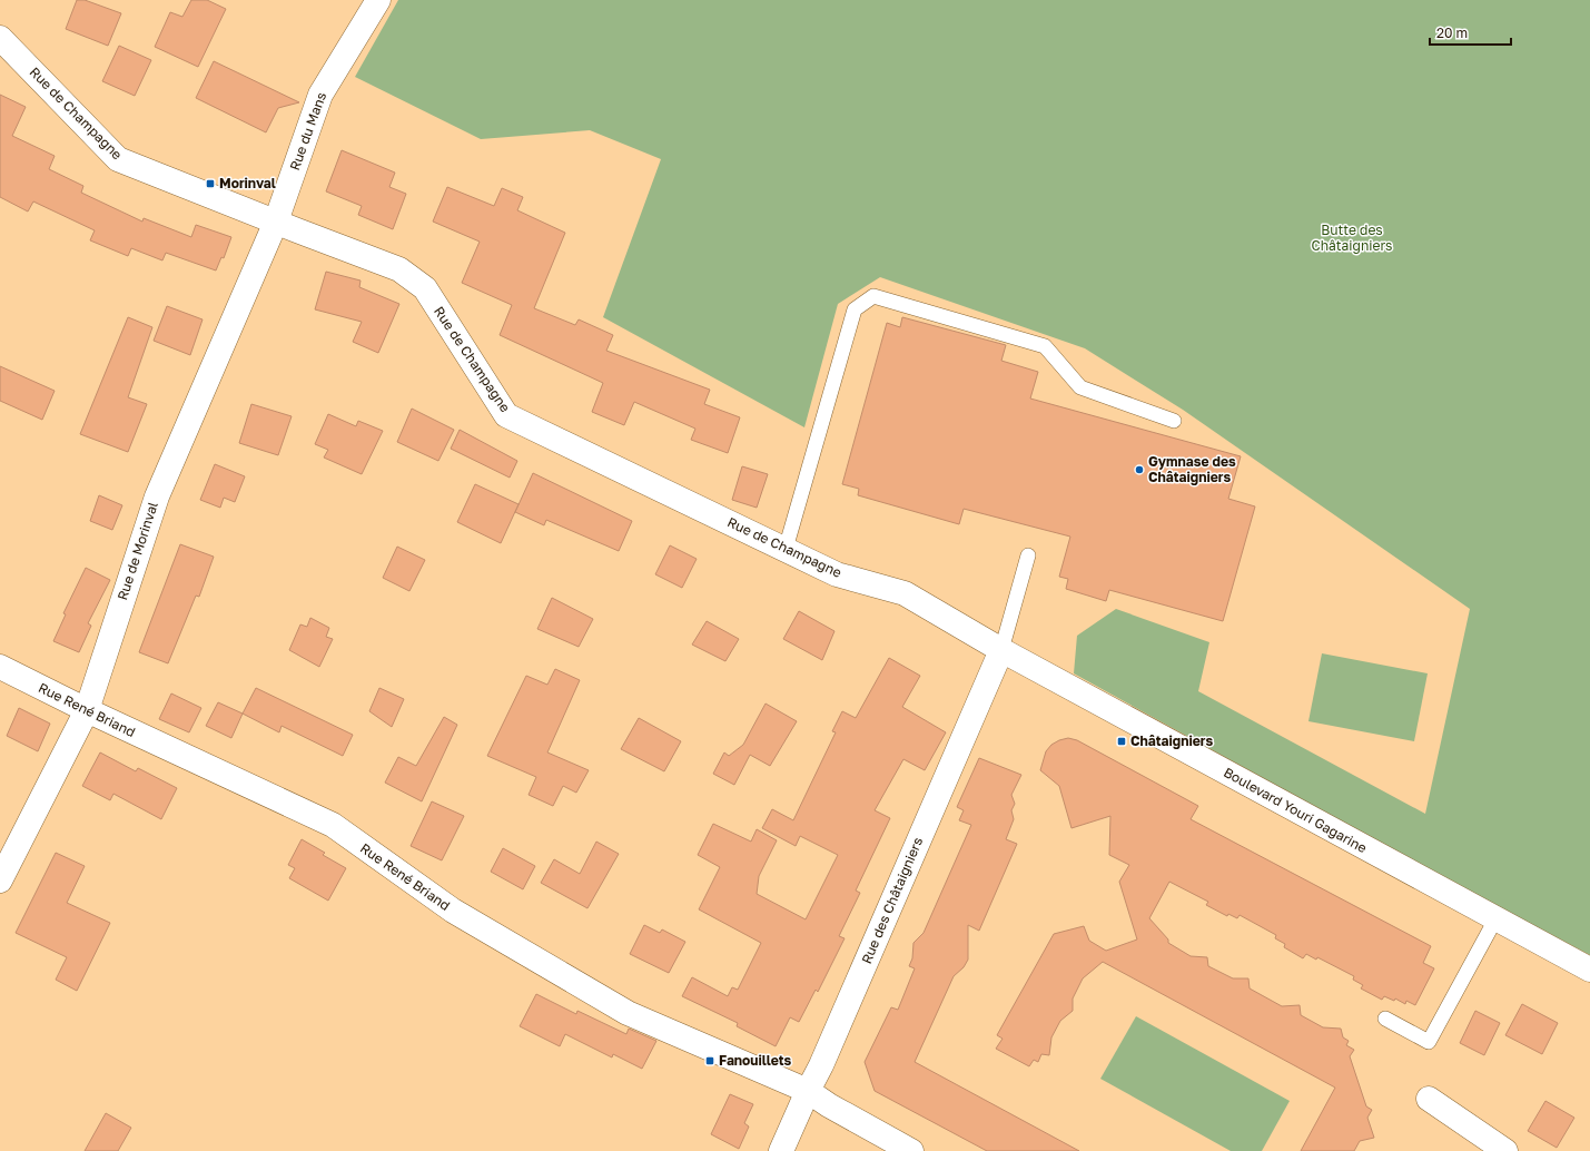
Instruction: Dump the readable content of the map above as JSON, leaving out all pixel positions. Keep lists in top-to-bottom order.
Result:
{
  "streets": {
    "street": [
      "Rue de Champagne",
      "Rue du Mans",
      "Rue de Morinval",
      "Rue René Briand",
      "Boulevard Youri Gagarine",
      "Rue des Châtaigniers"
    ]
  },
  "crossings": [
    ["Rue de Champagne", "Rue du Mans"],
    ["Rue de Champagne", "Rue de Morinval"],
    ["Rue de Champagne", "Boulevard Youri Gagarine"],
    ["Rue de Champagne", "Rue des Châtaigniers"],
    ["Rue du Mans", "Rue de Morinval"],
    ["Rue de Morinval", "Rue René Briand"],
    ["Rue René Briand", "Rue des Châtaigniers"],
    ["Boulevard Youri Gagarine", "Rue des Châtaigniers"]
  ],
  "parks": ["Butte des Châtaigniers"],
  "places": {
    "transit": ["Morinval", "Châtaigniers", "Fanouillets"],
    "other": ["Gymnase des Châtaigniers"]
  },
  "scale_bar": "20 m"
}
